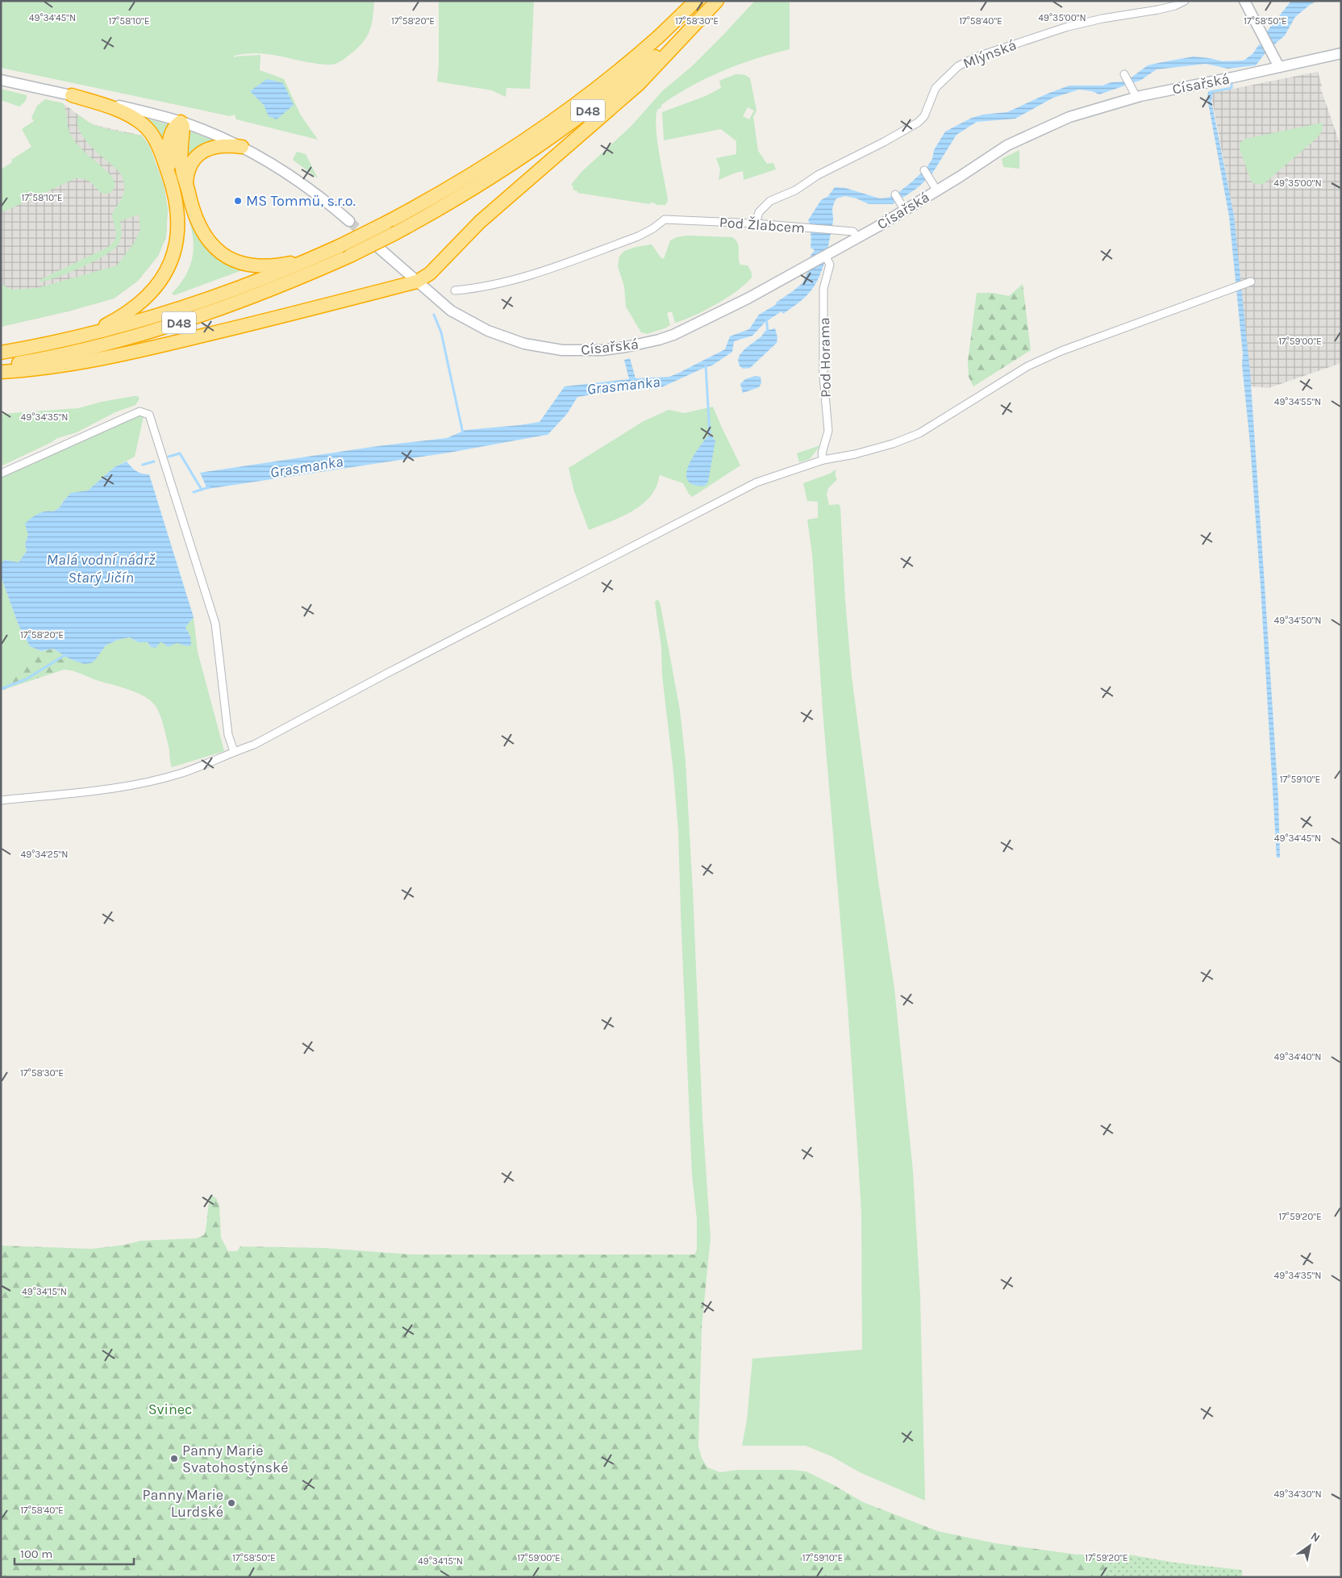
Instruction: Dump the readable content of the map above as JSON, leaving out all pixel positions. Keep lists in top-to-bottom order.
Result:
{
  "streets": {
    "highway": ["D48"],
    "street": [
      "Mlýnská",
      "Císařská",
      "Pod Žlabcem",
      "Pod Horama"
    ]
  },
  "crossings": [
    ["Mlýnská", "Pod Žlabcem"],
    ["Císařská", "Pod Žlabcem"],
    ["Císařská", "Pod Horama"]
  ],
  "water": ["Grasmanka", "Malá vodní nádrž Starý Jičín"],
  "parks": ["Svinec"],
  "places": ["MS Tommü, s.r.o.", "Panny Marie Svatohostýnské", "Panny Marie Lurdské"],
  "scale_bar": "100 m",
  "north": "top right",
  "coordinates": [
    "49°34'45\"N",
    "49°35'00\"N",
    "17°58'10\"E",
    "17°58'20\"E",
    "17°58'40\"E",
    "17°58'30\"E",
    "17°58'50\"E",
    "17°59'00\"E",
    "49°34'55\"N",
    "49°34'35\"N",
    "49°34'50\"N",
    "17°59'10\"E",
    "49°34'25\"N",
    "49°34'40\"N",
    "17°59'20\"E",
    "49°34'15\"N",
    "49°34'30\"N"
  ]
}
